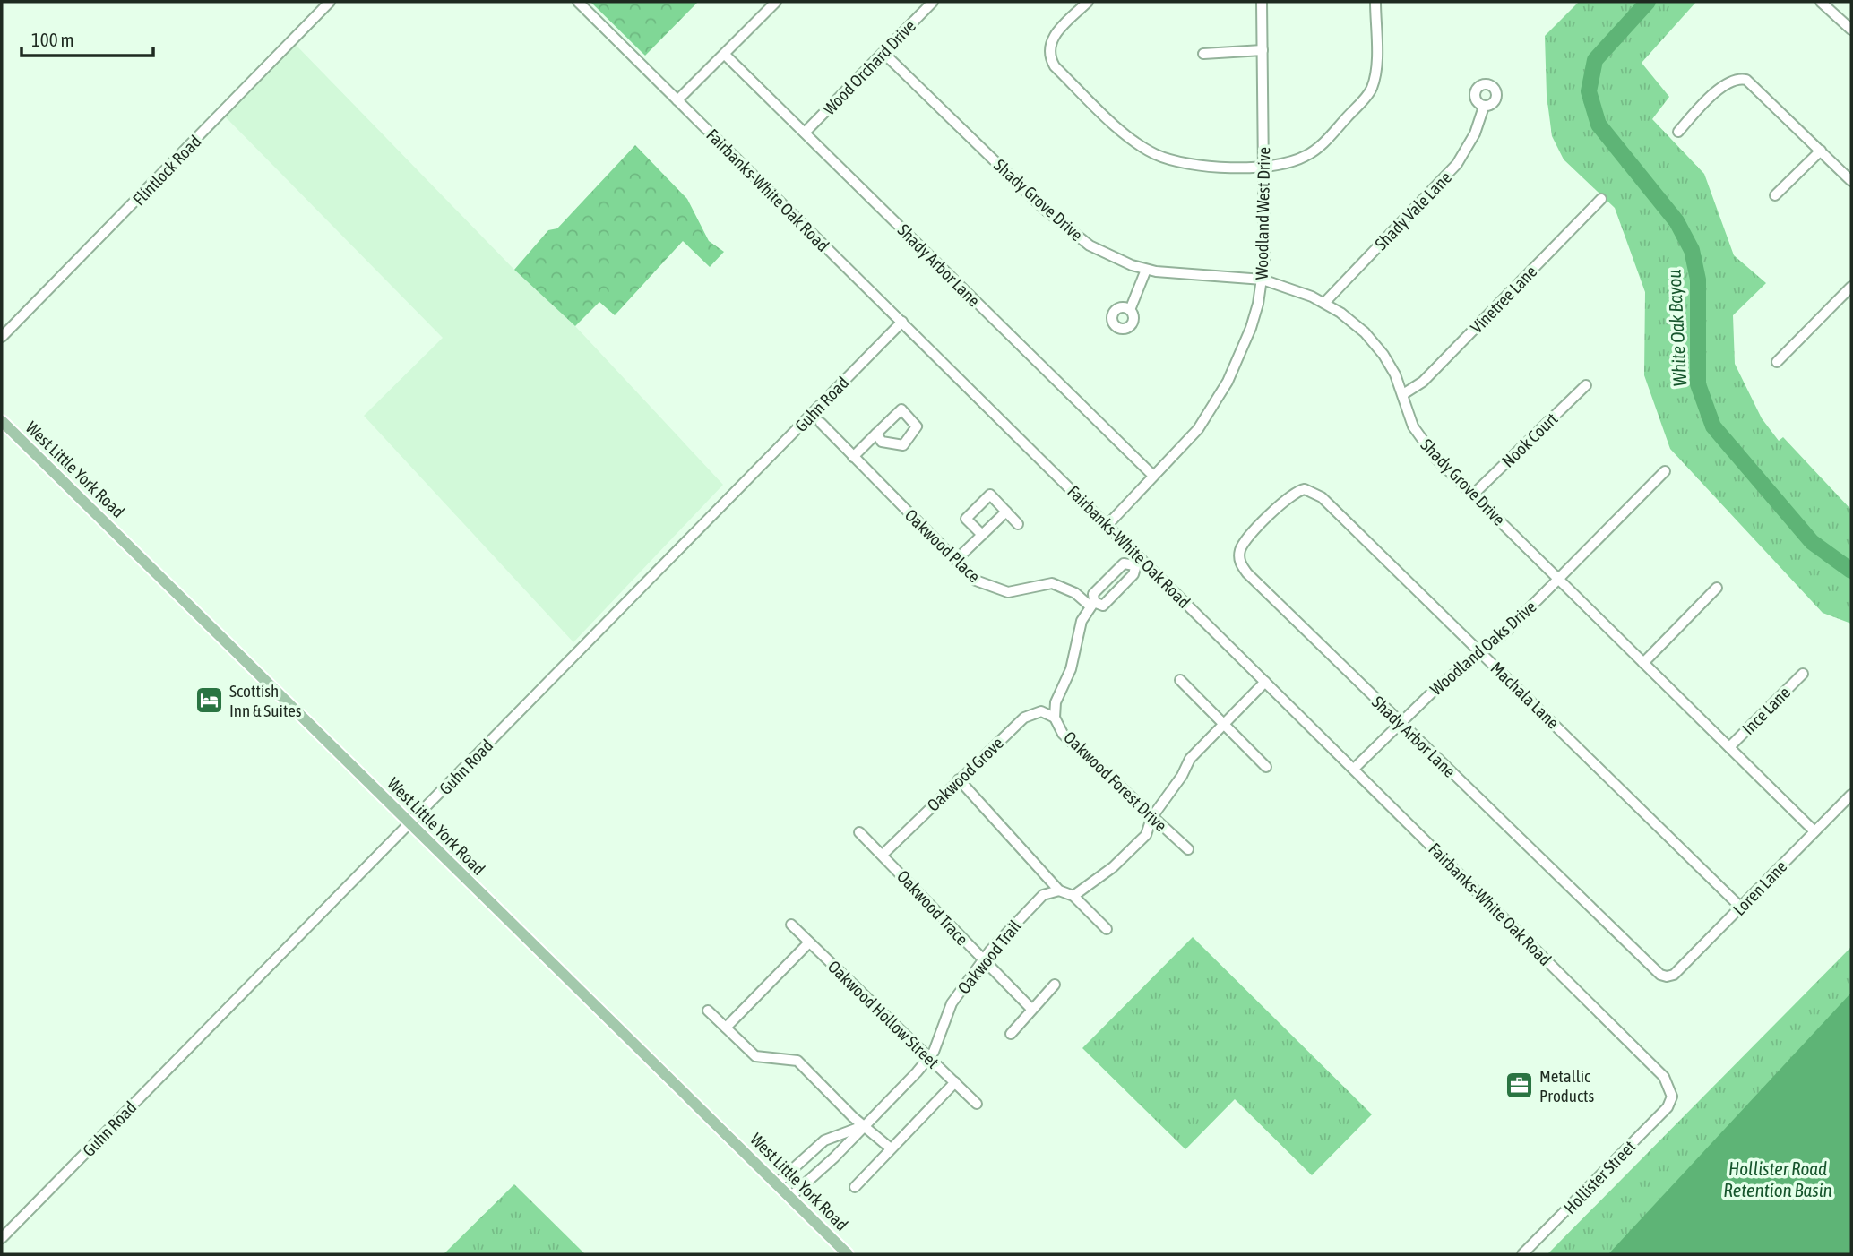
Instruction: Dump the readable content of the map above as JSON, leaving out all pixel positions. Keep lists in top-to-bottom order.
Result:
{
  "streets": {
    "main road": ["West Little York Road"],
    "street": [
      "Wood Orchard Drive",
      "Flintlock Road",
      "Fairbanks-White Oak Road",
      "Shady Grove Drive",
      "Shady Vale Lane",
      "Woodland West Drive",
      "Shady Arbor Lane",
      "Vinetree Lane",
      "Guhn Road",
      "Nook Court",
      "Oakwood Place",
      "Woodland Oaks Drive",
      "Machala Lane",
      "Ince Lane",
      "Oakwood Grove",
      "Oakwood Forest Drive",
      "Loren Lane",
      "Oakwood Trace",
      "Oakwood Trail",
      "Oakwood Hollow Street",
      "Hollister Street"
    ]
  },
  "crossings": [
    ["Wood Orchard Drive", "Shady Grove Drive"],
    ["Wood Orchard Drive", "Shady Arbor Lane"],
    ["Fairbanks-White Oak Road", "Woodland West Drive"],
    ["Fairbanks-White Oak Road", "Guhn Road"],
    ["Fairbanks-White Oak Road", "Woodland Oaks Drive"],
    ["Fairbanks-White Oak Road", "Oakwood Forest Drive"],
    ["Fairbanks-White Oak Road", "Hollister Street"],
    ["Shady Grove Drive", "Shady Vale Lane"],
    ["Shady Grove Drive", "Woodland West Drive"],
    ["Shady Grove Drive", "Vinetree Lane"],
    ["Shady Grove Drive", "Nook Court"],
    ["Shady Grove Drive", "Woodland Oaks Drive"],
    ["Shady Grove Drive", "Ince Lane"],
    ["Shady Grove Drive", "Loren Lane"],
    ["Woodland West Drive", "Shady Arbor Lane"],
    ["Shady Arbor Lane", "Woodland Oaks Drive"],
    ["Shady Arbor Lane", "Machala Lane"],
    ["Shady Arbor Lane", "Loren Lane"],
    ["Guhn Road", "West Little York Road"],
    ["West Little York Road", "Oakwood Trail"],
    ["Oakwood Place", "Oakwood Forest Drive"],
    ["Woodland Oaks Drive", "Machala Lane"],
    ["Machala Lane", "Loren Lane"],
    ["Oakwood Grove", "Oakwood Forest Drive"],
    ["Oakwood Grove", "Oakwood Trace"],
    ["Oakwood Trace", "Oakwood Trail"],
    ["Oakwood Trail", "Oakwood Hollow Street"]
  ],
  "water": ["White Oak Bayou", "Hollister Road Retention Basin"],
  "places": {
    "hotel": ["Scottish Inn & Suites"],
    "office": ["Metallic Products"]
  },
  "scale_bar": "100 m"
}
